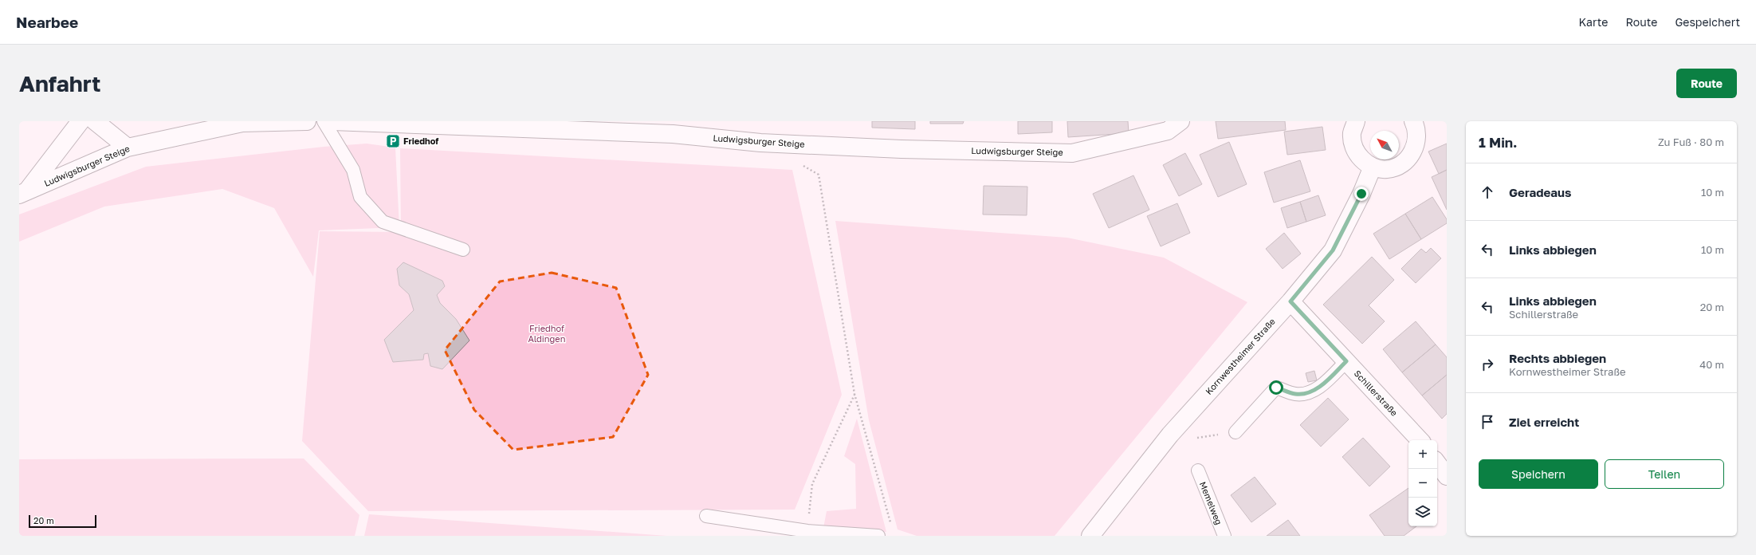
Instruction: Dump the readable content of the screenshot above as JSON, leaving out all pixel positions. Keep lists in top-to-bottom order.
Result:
{
  "streets": {
    "street": ["Ludwigsburger Steige", "Kornwestheimer Straße", "Schillerstraße"],
    "lane": ["Memelweg"]
  },
  "crossings": [
    ["Kornwestheimer Straße", "Schillerstraße"]
  ],
  "parks": ["Friedhof Aldingen"],
  "places": {
    "parking": ["Friedhof"]
  },
  "scale_bar": "20 m",
  "north": "top left",
  "page": {
    "header": "Nearbee",
    "nav": ["Karte", "Route", "Gespeichert"],
    "buttons": [
      "Route",
      ["Speichern", "Teilen"]
    ],
    "title": "Anfahrt",
    "heading": ["1 Min.", "Zu Fuß · 80 m"],
    "list": [
      ["Geradeaus", "10 m"],
      ["Links abbiegen", "10 m"],
      ["Links abbiegen", "Schillerstraße", "20 m"],
      ["Rechts abbiegen", "Kornwestheimer Straße", "40 m"],
      "Ziel erreicht"
    ],
    "map_buttons": ["+", "−"],
    "scale": "20 m"
  }
}
